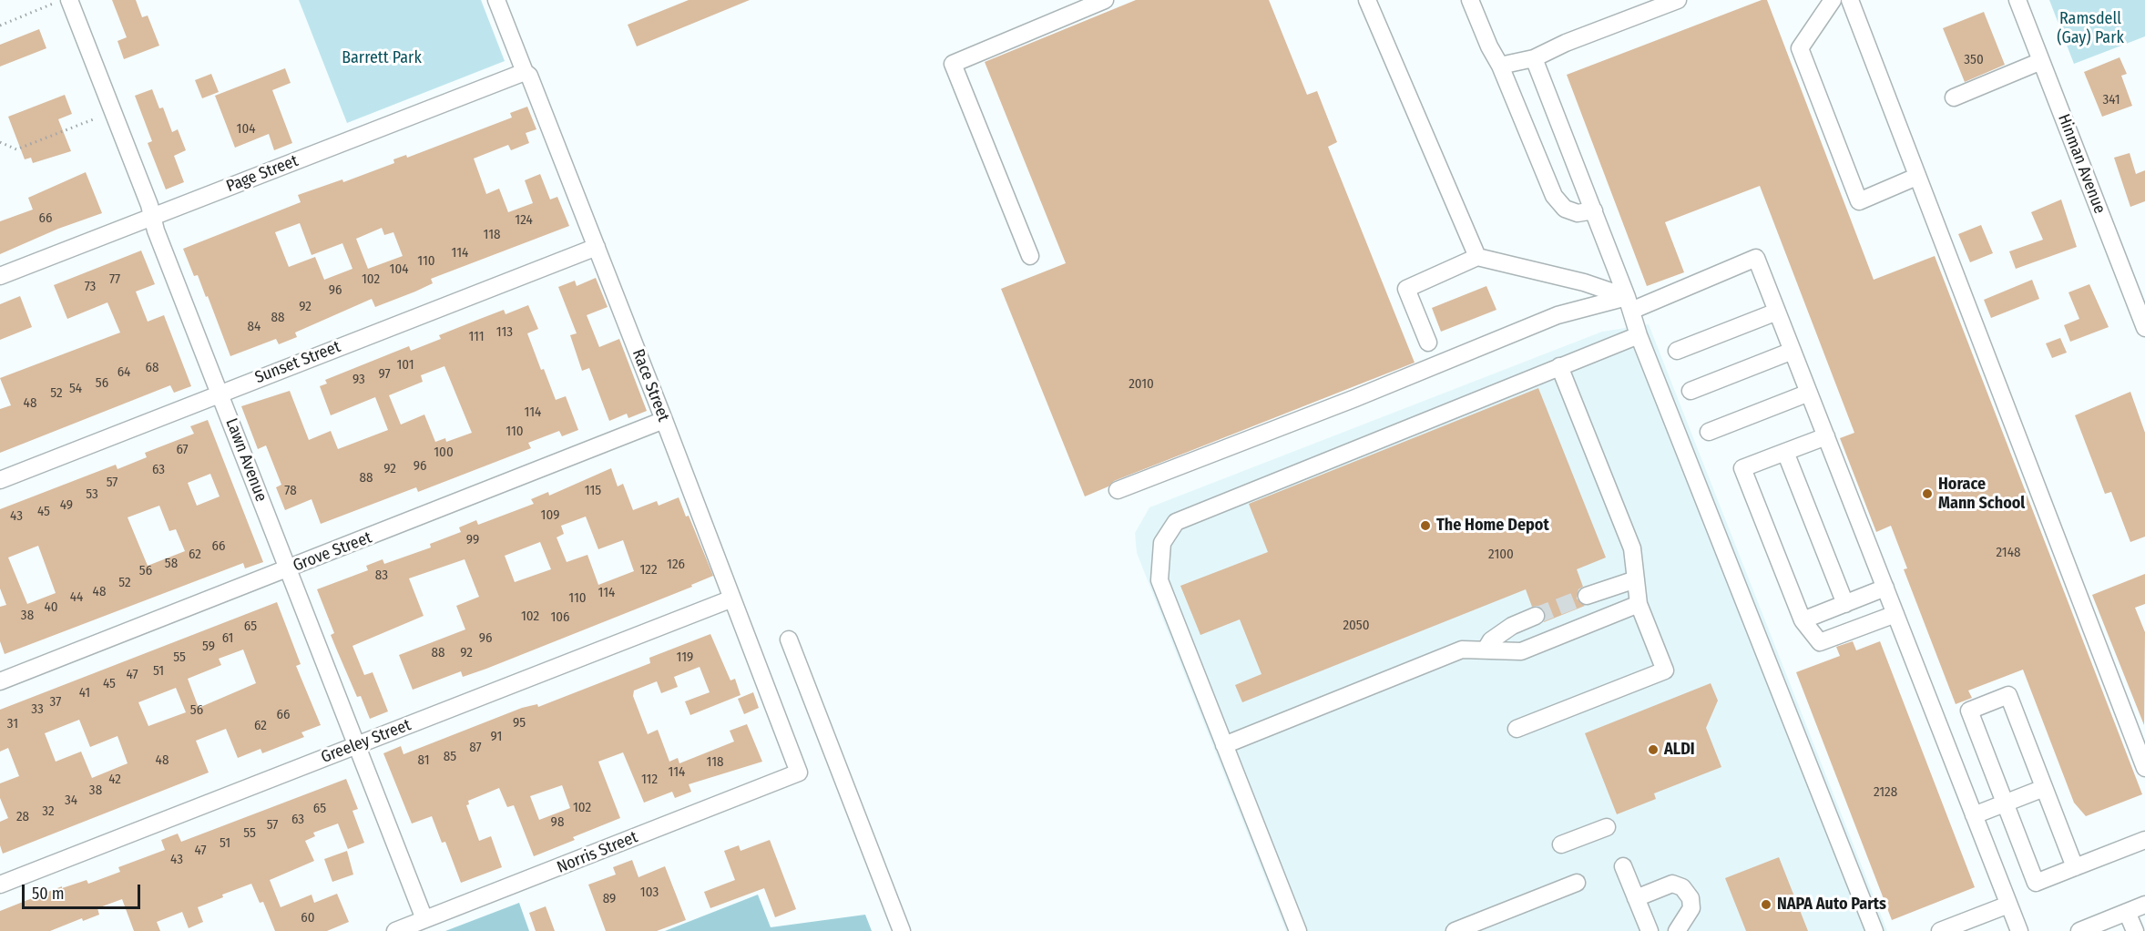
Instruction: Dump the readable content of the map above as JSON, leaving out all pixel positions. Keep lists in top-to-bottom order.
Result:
{
  "streets": {
    "street": [
      "Hinman Avenue",
      "Page Street",
      "Sunset Street",
      "Race Street",
      "Lawn Avenue",
      "Grove Street",
      "Greeley Street",
      "Norris Street"
    ]
  },
  "crossings": [
    ["Page Street", "Race Street"],
    ["Page Street", "Lawn Avenue"],
    ["Sunset Street", "Race Street"],
    ["Sunset Street", "Lawn Avenue"],
    ["Race Street", "Grove Street"],
    ["Race Street", "Greeley Street"],
    ["Race Street", "Norris Street"],
    ["Lawn Avenue", "Grove Street"],
    ["Lawn Avenue", "Greeley Street"],
    ["Lawn Avenue", "Norris Street"]
  ],
  "parks": ["Ramsdell (Gay) Park", "Barrett Park"],
  "places": [
    "Horace Mann School",
    "The Home Depot",
    "ALDI",
    "NAPA Auto Parts"
  ],
  "house_numbers": [
    "350",
    "341",
    "104",
    "66",
    "124",
    "118",
    "114",
    "110",
    "104",
    "77",
    "102",
    "73",
    "96",
    "92",
    "88",
    "84",
    "113",
    "111",
    "101",
    "68",
    "64",
    "97",
    "93",
    "56",
    "2010",
    "54",
    "52",
    "48",
    "114",
    "110",
    "67",
    "100",
    "96",
    "92",
    "63",
    "88",
    "57",
    "78",
    "115",
    "53",
    "49",
    "45",
    "109",
    "43",
    "99",
    "66",
    "2148",
    "62",
    "2100",
    "58",
    "126",
    "122",
    "56",
    "83",
    "52",
    "48",
    "114",
    "44",
    "110",
    "40",
    "38",
    "102",
    "106",
    "2050",
    "65",
    "61",
    "96",
    "59",
    "88",
    "92",
    "55",
    "119",
    "51",
    "47",
    "45",
    "41",
    "37",
    "33",
    "56",
    "66",
    "95",
    "31",
    "62",
    "91",
    "87",
    "85",
    "48",
    "81",
    "118",
    "114",
    "42",
    "112",
    "38",
    "2128",
    "34",
    "102",
    "65",
    "32",
    "28",
    "63",
    "98",
    "57",
    "55",
    "51",
    "47",
    "43",
    "103",
    "89",
    "60"
  ],
  "scale_bar": "50 m"
}
